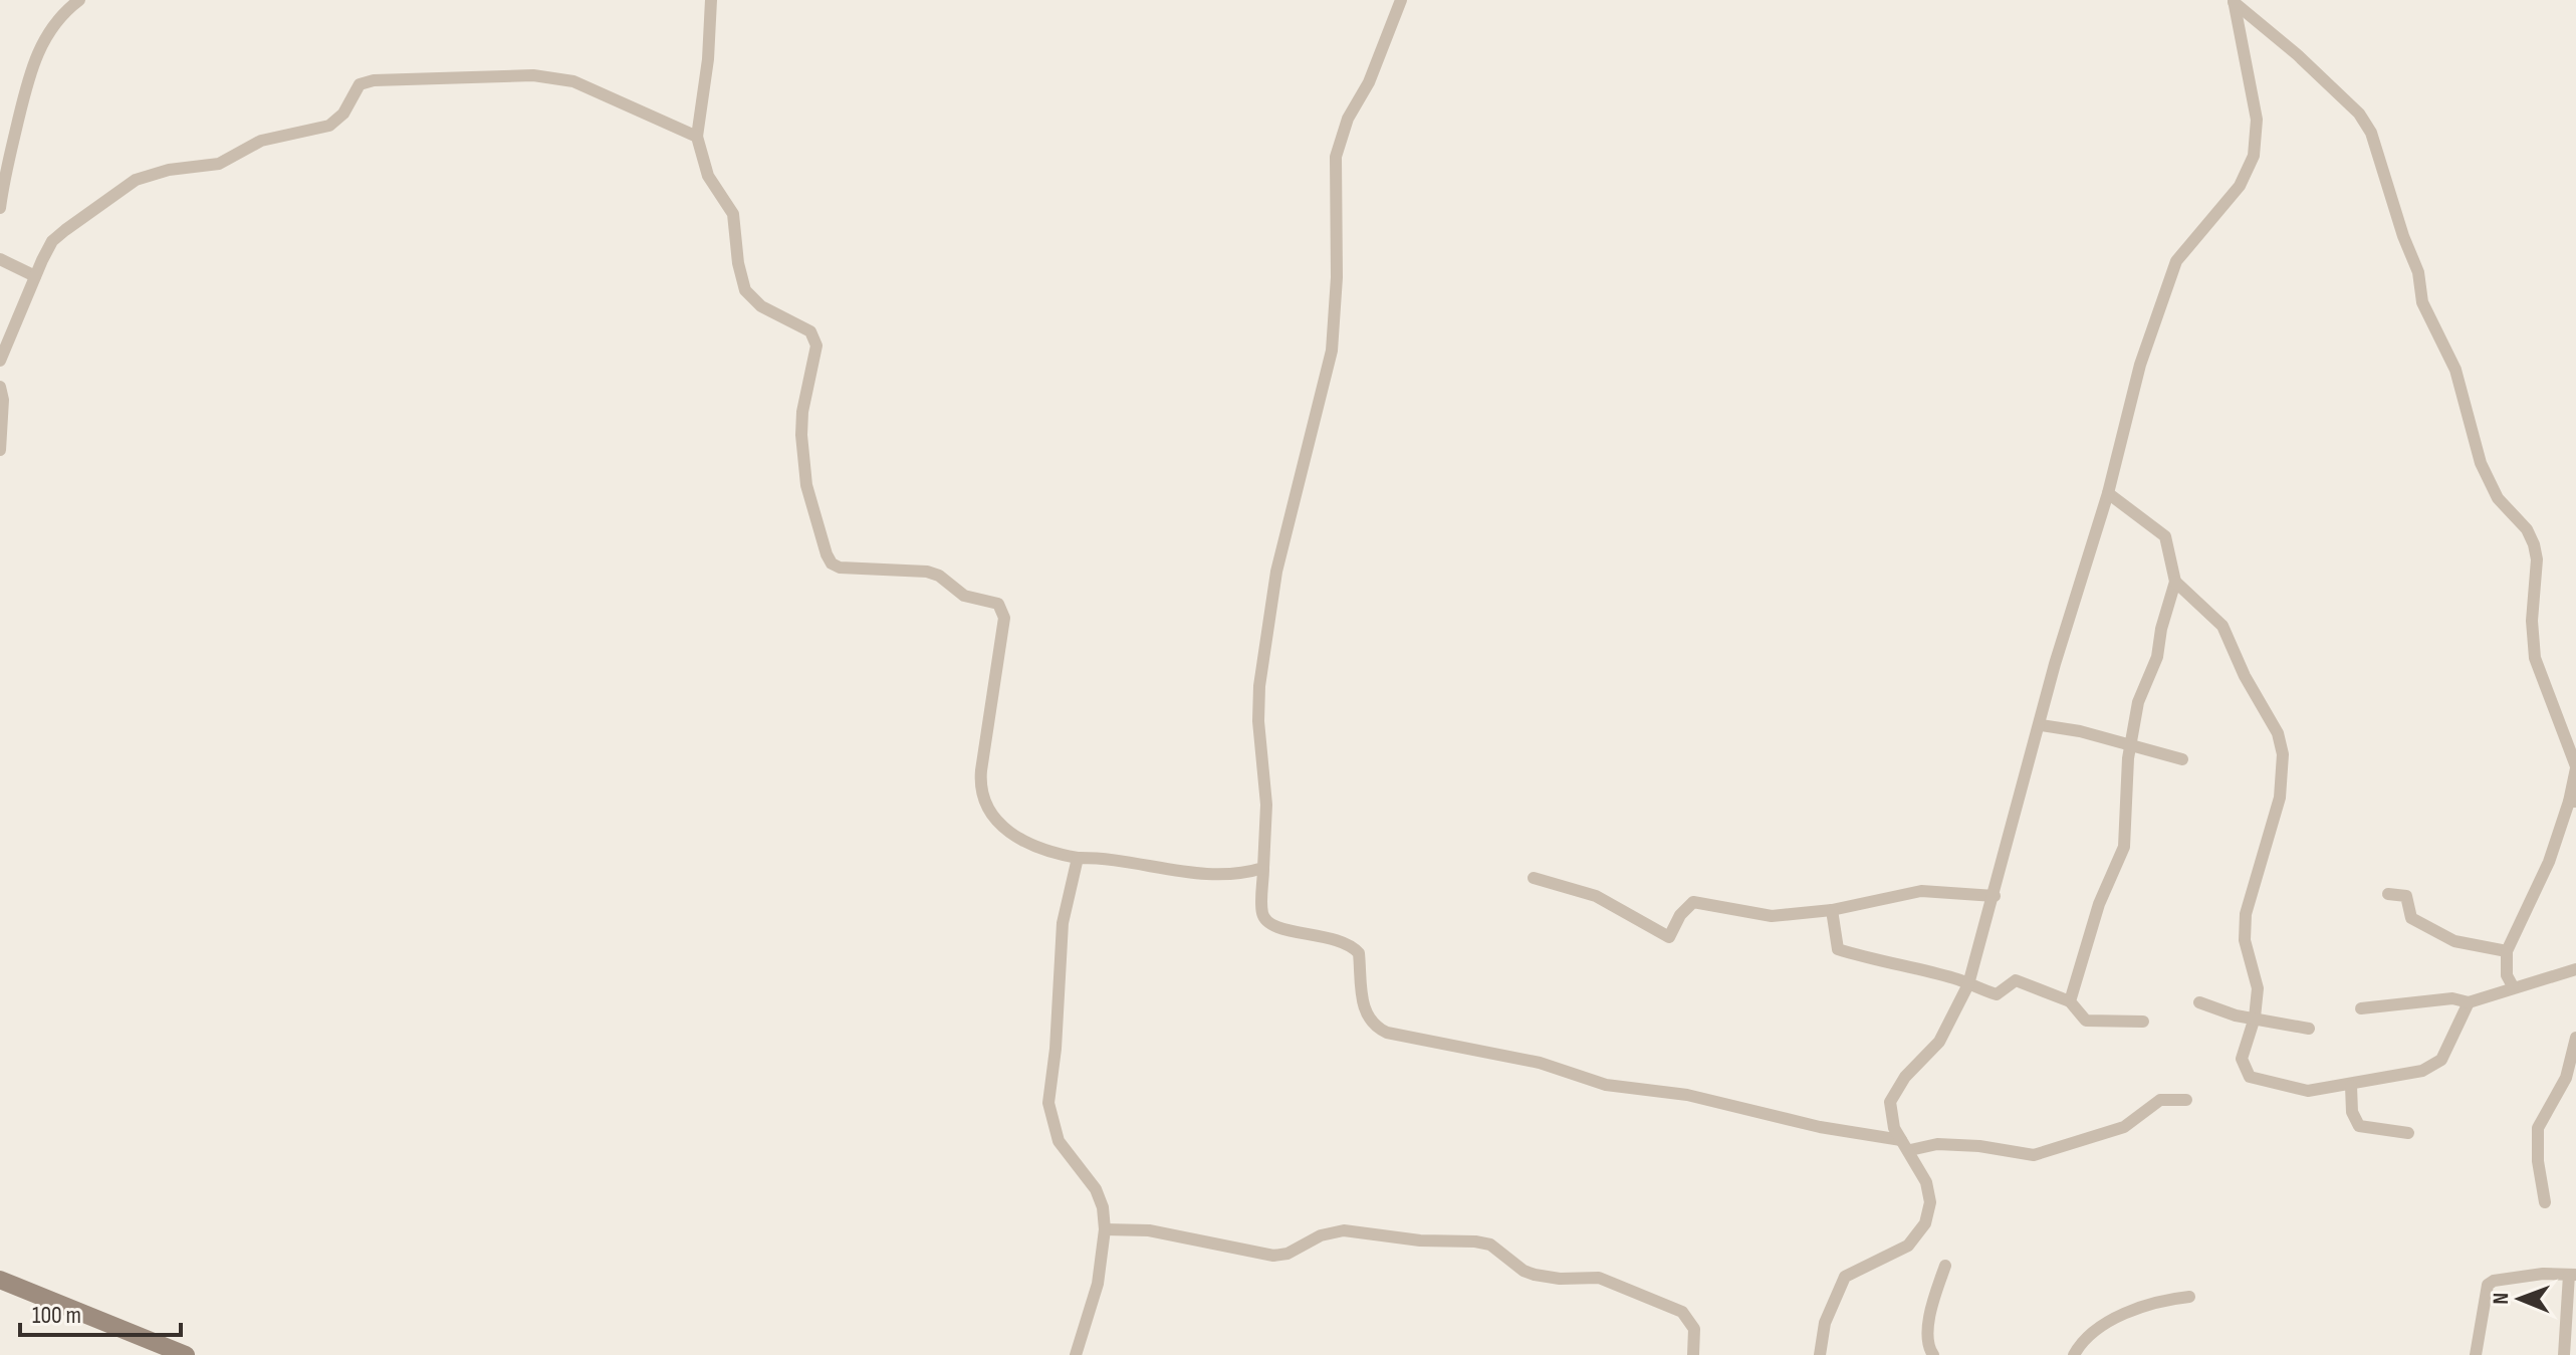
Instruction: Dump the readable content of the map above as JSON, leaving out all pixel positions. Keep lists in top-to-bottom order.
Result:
{
  "scale_bar": "100 m",
  "north": "left"
}
